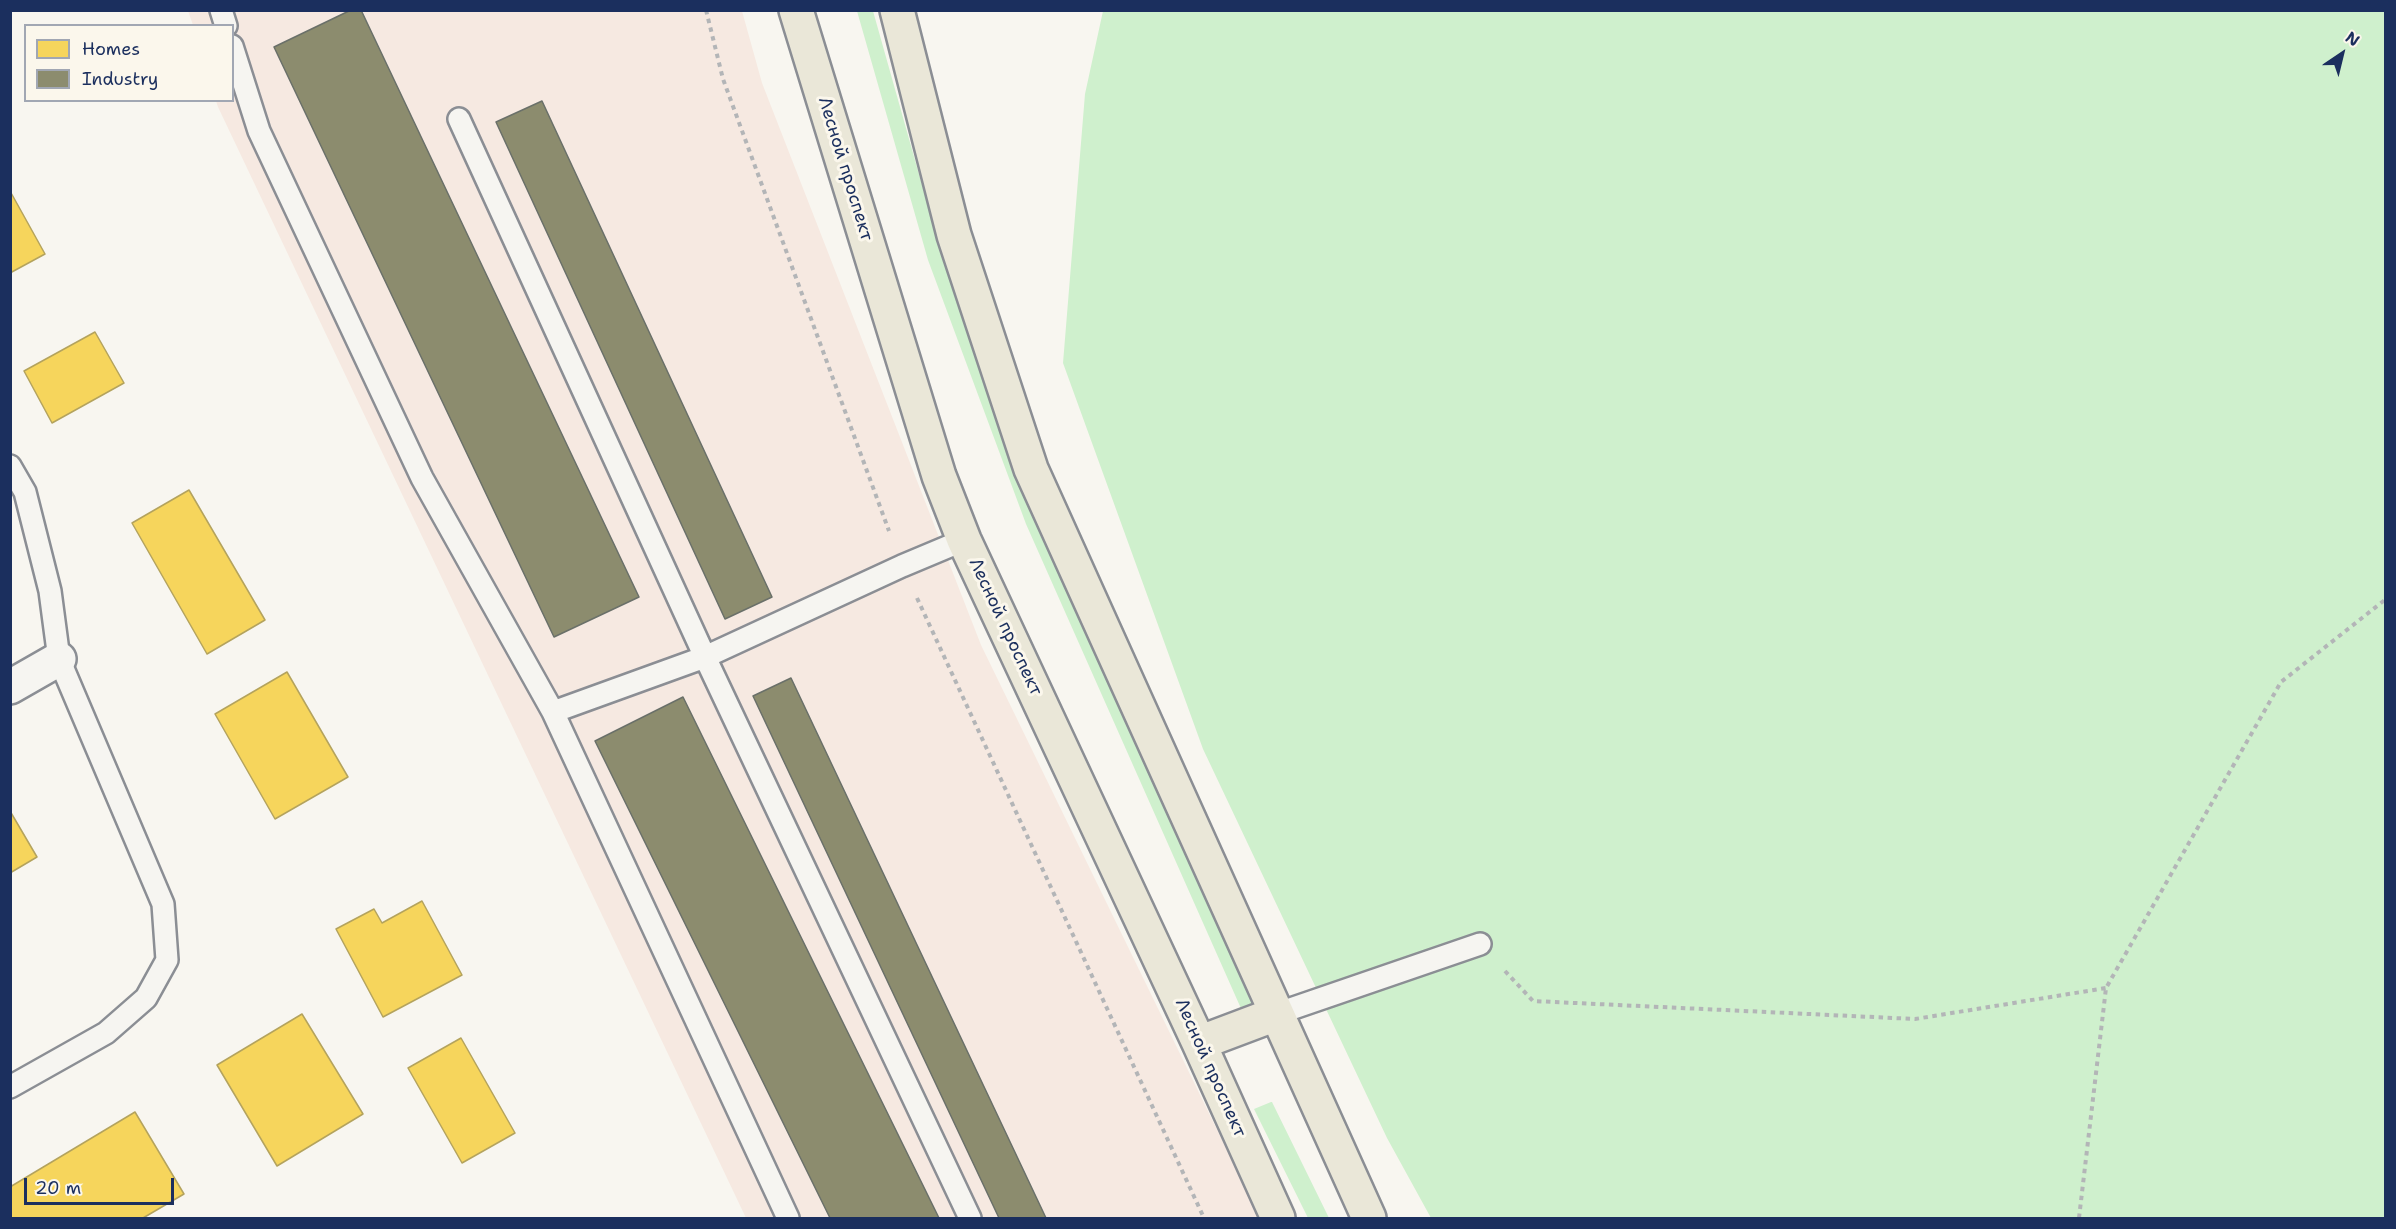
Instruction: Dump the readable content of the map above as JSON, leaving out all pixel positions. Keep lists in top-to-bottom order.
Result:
{
  "streets": {
    "main road": ["Лесной проспект"]
  },
  "legend": ["Homes", "Industry"],
  "scale_bar": "20 m",
  "north": "top right"
}
